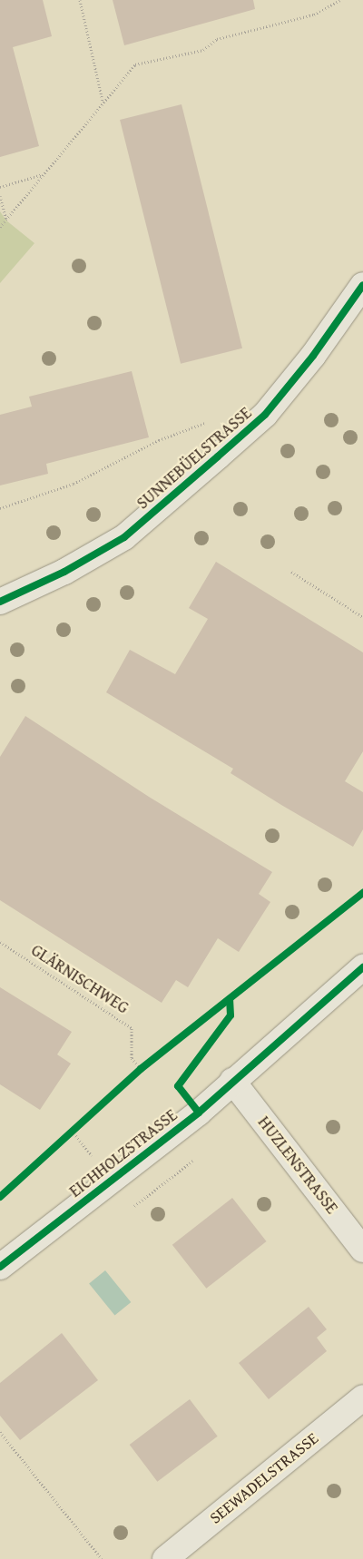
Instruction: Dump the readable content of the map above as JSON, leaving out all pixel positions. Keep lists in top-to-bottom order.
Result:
{
  "streets": {
    "street": [
      "SUNNEBÜELSTRASSE",
      "EICHHOLZSTRASSE",
      "HUZLENSTRASSE",
      "SEEWADELSTRASSE"
    ],
    "path": ["GLÄRNISCHWEG"]
  },
  "crossings": [
    ["EICHHOLZSTRASSE", "HUZLENSTRASSE"]
  ]
}
